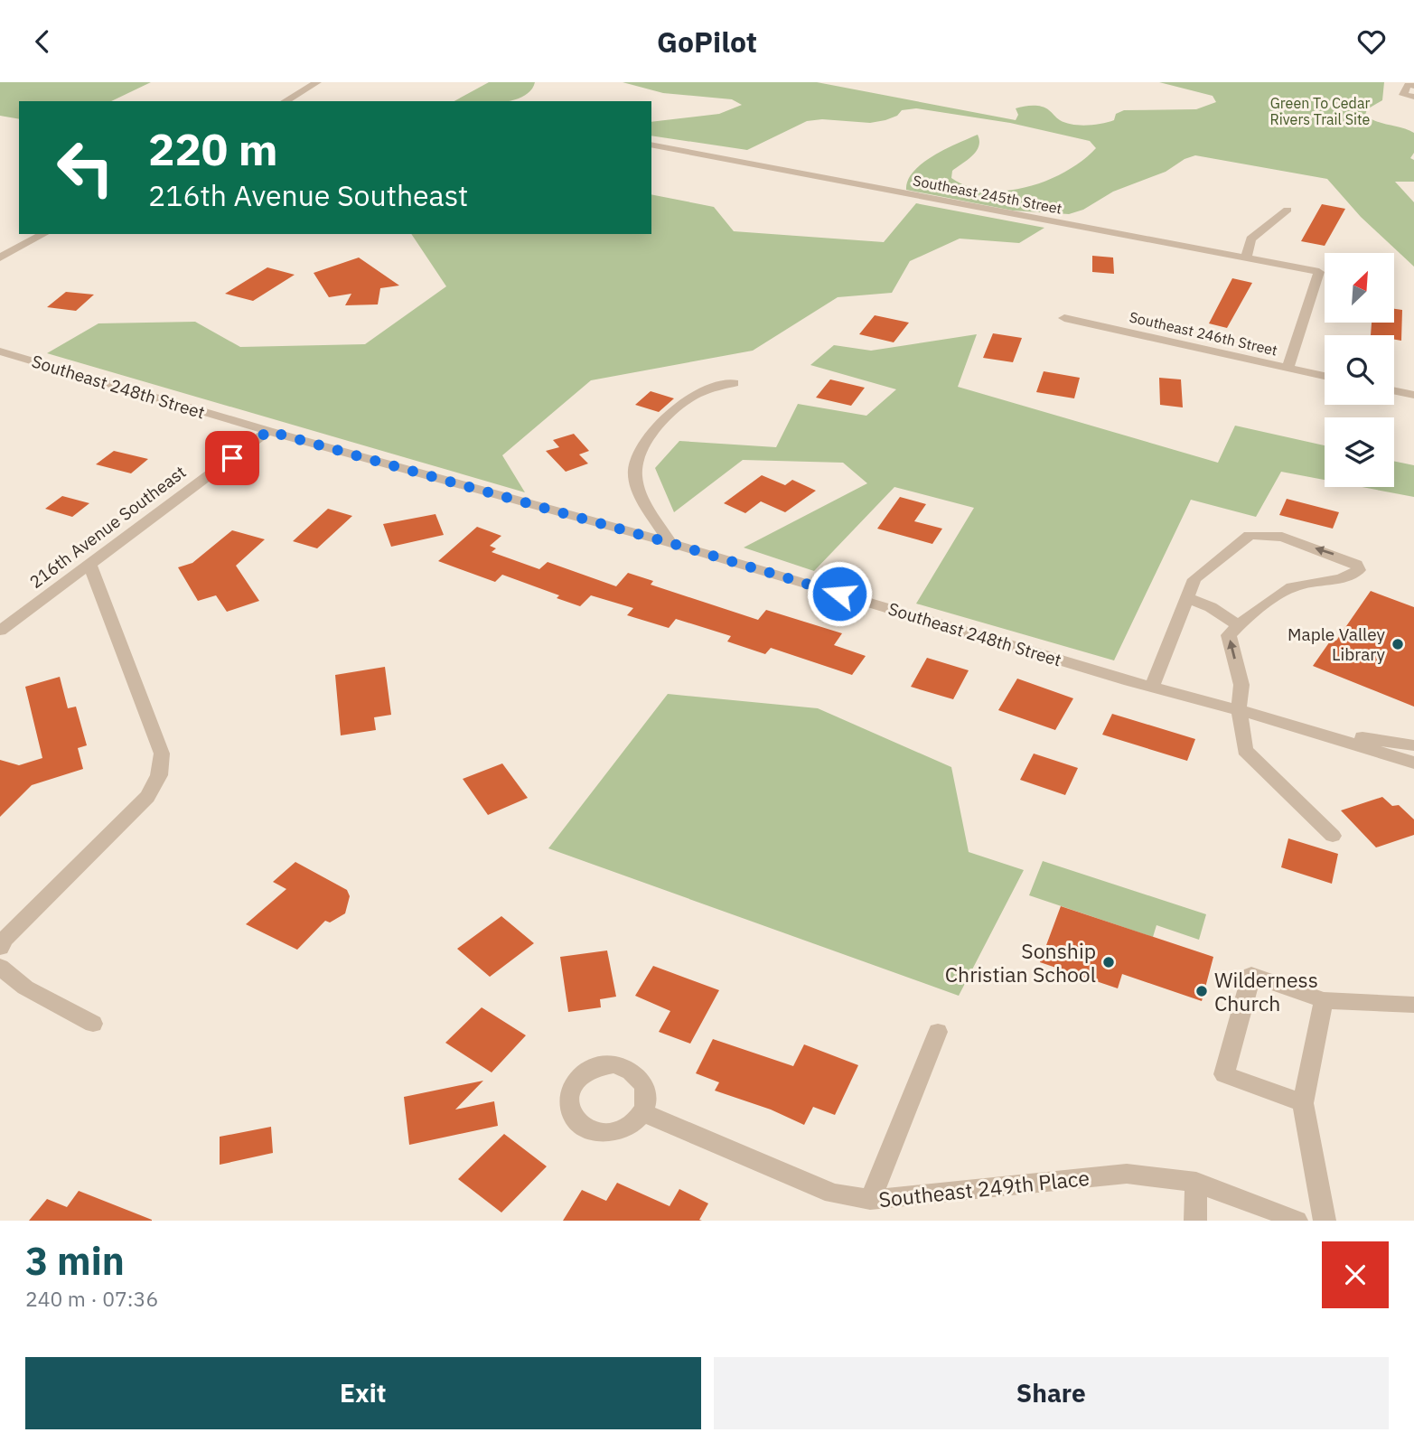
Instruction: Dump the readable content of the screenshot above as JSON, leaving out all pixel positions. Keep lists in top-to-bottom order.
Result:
{
  "streets": {
    "street": [
      "Southeast 245th Street",
      "Southeast 246th Street",
      "Southeast 248th Street",
      "216th Avenue Southeast",
      "Southeast 249th Place"
    ]
  },
  "crossings": [
    ["Southeast 245th Street", "Southeast 246th Street"],
    ["Southeast 248th Street", "216th Avenue Southeast"]
  ],
  "parks": ["Green To Cedar Rivers Trail Site"],
  "places": ["Maple Valley Library", "Sonship Christian School", "Wilderness Church"],
  "north": "top right",
  "page": {
    "header": "GoPilot",
    "turn": ["220 m", "216th Avenue Southeast"],
    "heading": ["3 min", "240 m · 07:36"],
    "buttons": ["Exit", "Share"]
  }
}
